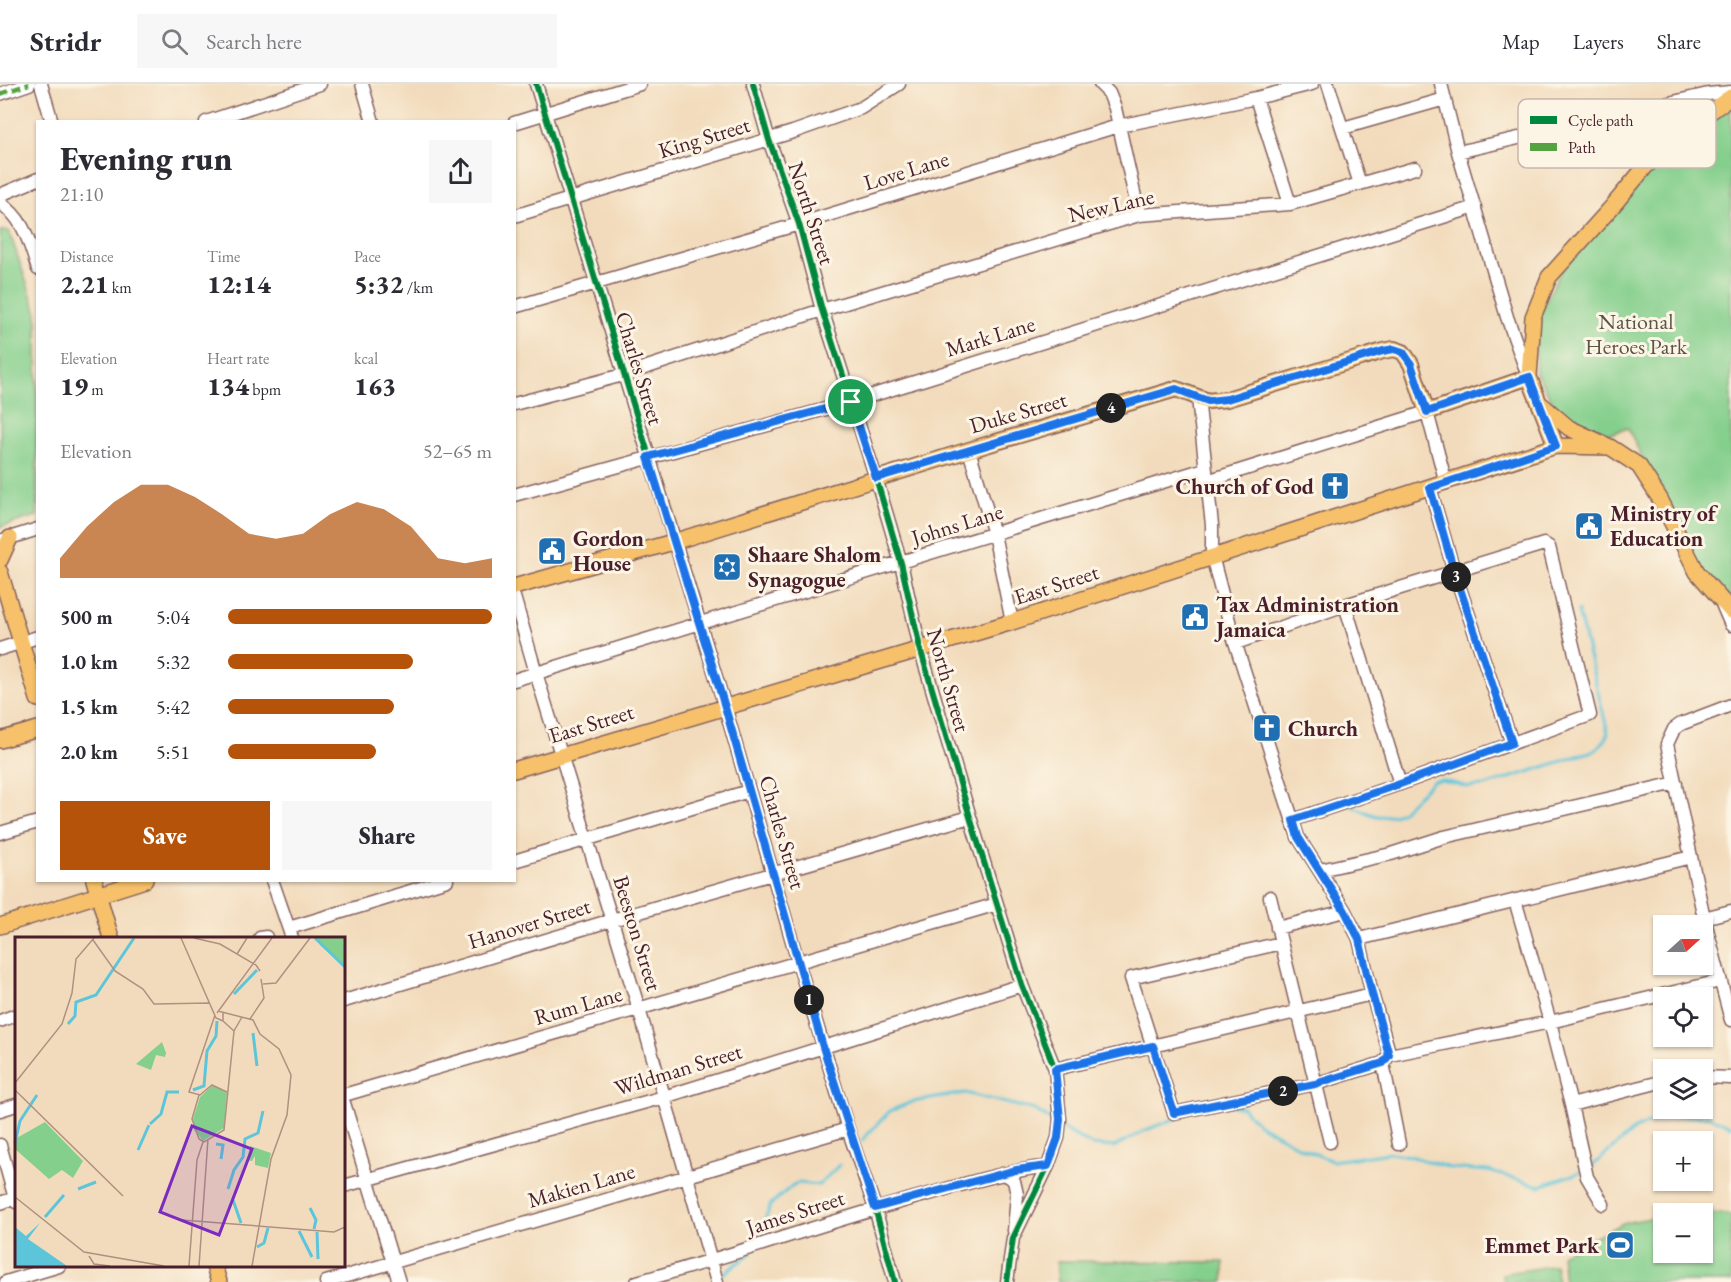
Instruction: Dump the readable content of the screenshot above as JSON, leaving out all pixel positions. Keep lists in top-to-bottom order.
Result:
{
  "streets": {
    "main road": ["Duke Street", "East Street"],
    "street": [
      "King Street",
      "Love Lane",
      "New Lane",
      "North Street",
      "Mark Lane",
      "Charles Street",
      "Johns Lane",
      "Hanover Street",
      "Beeston Street",
      "Rum Lane",
      "Wildman Street",
      "Makien Lane",
      "James Street"
    ]
  },
  "crossings": [
    ["King Street", "North Street"],
    ["King Street", "Charles Street"],
    ["Love Lane", "North Street"],
    ["Love Lane", "Charles Street"],
    ["New Lane", "North Street"],
    ["New Lane", "Charles Street"],
    ["North Street", "Mark Lane"],
    ["North Street", "Duke Street"],
    ["North Street", "Johns Lane"],
    ["North Street", "East Street"],
    ["North Street", "Hanover Street"],
    ["North Street", "Rum Lane"],
    ["North Street", "Wildman Street"],
    ["North Street", "James Street"],
    ["Mark Lane", "Charles Street"],
    ["Charles Street", "Duke Street"],
    ["Charles Street", "Johns Lane"],
    ["Charles Street", "East Street"],
    ["Charles Street", "Hanover Street"],
    ["Charles Street", "Rum Lane"],
    ["Charles Street", "Wildman Street"],
    ["Charles Street", "Makien Lane"],
    ["Charles Street", "James Street"],
    ["Duke Street", "Johns Lane"],
    ["Johns Lane", "Beeston Street"],
    ["East Street", "Beeston Street"],
    ["Hanover Street", "Beeston Street"],
    ["Beeston Street", "Rum Lane"],
    ["Beeston Street", "Wildman Street"],
    ["Beeston Street", "Makien Lane"],
    ["Beeston Street", "James Street"]
  ],
  "parks": ["National Heroes Park"],
  "places": {
    "church": ["Church of God", "Church"],
    "public building": ["Ministry of Education", "Gordon House", "Tax Administration Jamaica"],
    "synagogue": ["Shaare Shalom Synagogue"],
    "sports": ["Emmet Park"]
  },
  "legend": ["Cycle path", "Path"],
  "north": "right",
  "page": {
    "header": "Stridr",
    "search": "Search here",
    "nav": ["Map", "Layers", "Share"],
    "heading": ["Evening run", "21:10"],
    "stats": [
      ["Distance", "2.21 km"],
      ["Time", "12:14"],
      ["Pace", "5:32 /km"],
      ["Elevation", "19 m"],
      ["Heart rate", "134 bpm"],
      ["kcal", "163"]
    ],
    "pins": [
      "4",
      "3",
      "1",
      "2"
    ],
    "chart": ["Elevation", "52–65 m"],
    "list": [
      {
        "name": "500 m",
        "note": "5:04"
      },
      {
        "name": "1.0 km",
        "note": "5:32"
      },
      {
        "name": "1.5 km",
        "note": "5:42"
      },
      {
        "name": "2.0 km",
        "note": "5:51"
      }
    ],
    "buttons": ["Save", "Share"],
    "map_buttons": ["+", "−"]
  }
}
